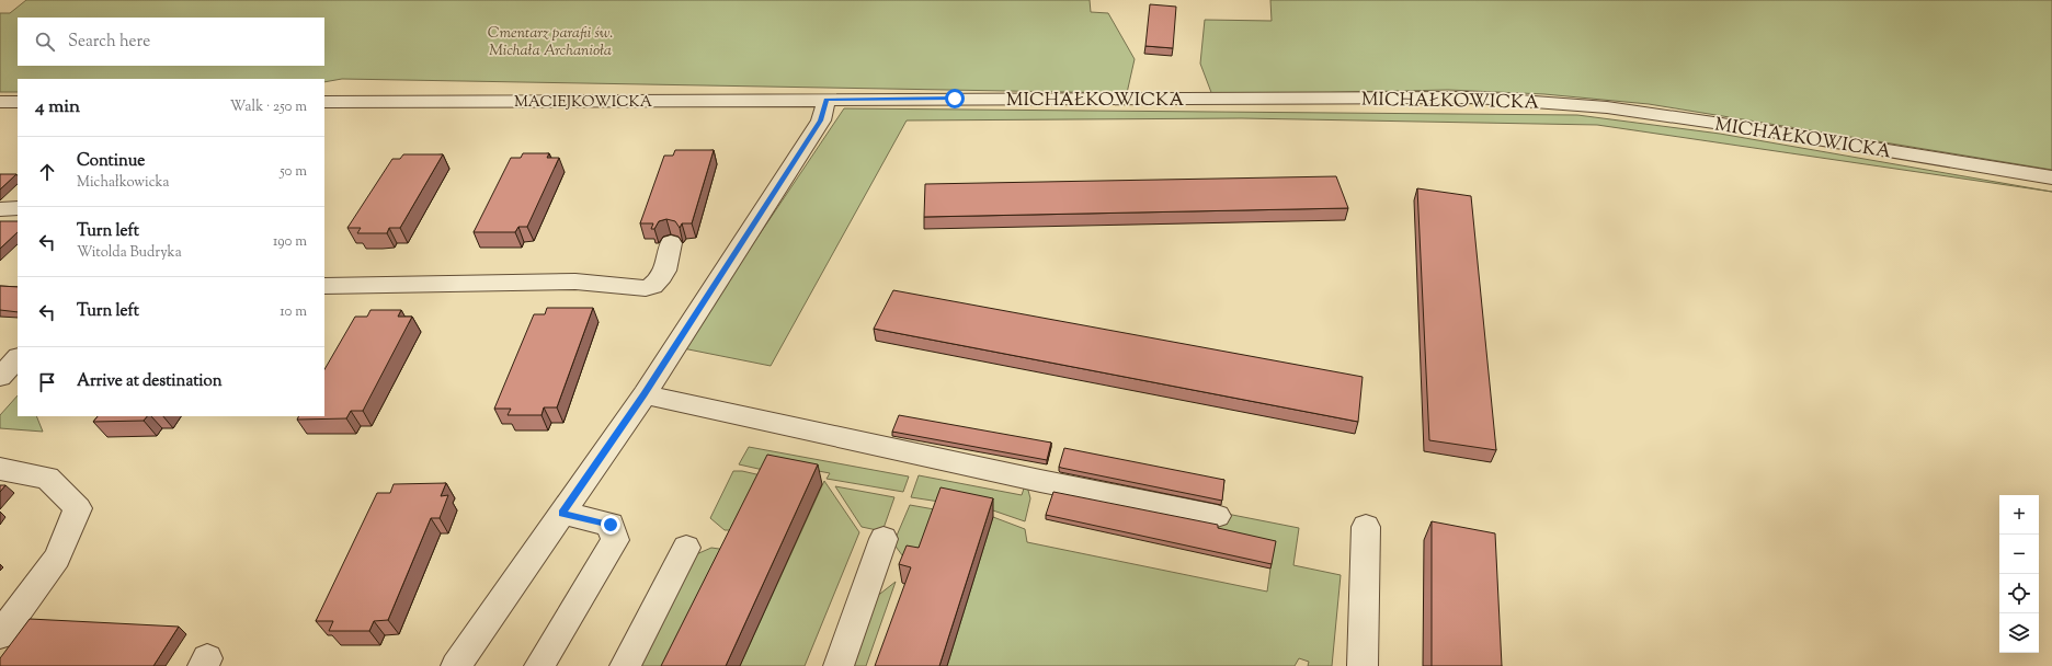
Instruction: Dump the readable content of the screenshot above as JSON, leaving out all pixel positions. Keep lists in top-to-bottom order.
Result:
{
  "streets": {
    "street": ["MICHAŁKOWICKA", "MACIEJKOWICKA"]
  },
  "crossings": [
    ["MICHAŁKOWICKA", "MACIEJKOWICKA"]
  ],
  "parks": ["Cmentarz parafii św. Michała Archanioła"],
  "page": {
    "search": "Search here",
    "heading": ["4 min", "Walk · 250 m"],
    "list": [
      ["Continue", "Michałkowicka", "50 m"],
      ["Turn left", "Witolda Budryka", "190 m"],
      ["Turn left", "10 m"],
      "Arrive at destination"
    ],
    "map_buttons": ["+", "−"]
  }
}
